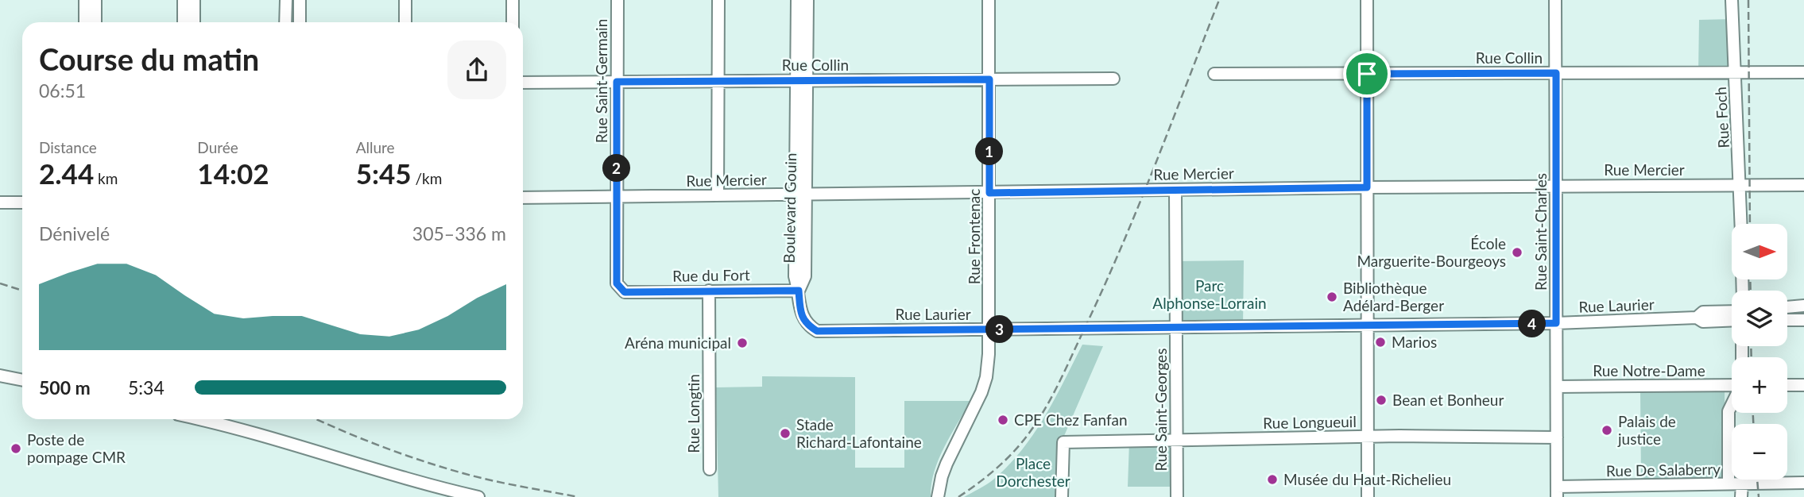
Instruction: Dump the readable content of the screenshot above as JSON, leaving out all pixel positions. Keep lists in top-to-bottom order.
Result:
{
  "streets": {
    "street": [
      "Rue Collin",
      "Rue Saint-Germain",
      "Rue Foch",
      "Rue Mercier",
      "Boulevard Gouin",
      "Rue Saint-Charles",
      "Rue Frontenac",
      "Rue du Fort",
      "Rue Laurier",
      "Rue Notre-Dame",
      "Rue Saint-Georges",
      "Rue Longtin",
      "Rue Longueuil",
      "Rue De Salaberry"
    ]
  },
  "crossings": [
    ["Rue Collin", "Rue Saint-Germain"],
    ["Rue Collin", "Rue Foch"],
    ["Rue Collin", "Boulevard Gouin"],
    ["Rue Collin", "Rue Saint-Charles"],
    ["Rue Collin", "Rue Frontenac"],
    ["Rue Saint-Germain", "Rue Mercier"],
    ["Rue Saint-Germain", "Rue du Fort"],
    ["Rue Foch", "Rue Mercier"],
    ["Rue Mercier", "Boulevard Gouin"],
    ["Rue Mercier", "Rue Saint-Charles"],
    ["Rue Mercier", "Rue Frontenac"],
    ["Rue Mercier", "Rue Saint-Georges"],
    ["Boulevard Gouin", "Rue du Fort"],
    ["Boulevard Gouin", "Rue Laurier"],
    ["Rue Saint-Charles", "Rue Laurier"],
    ["Rue Saint-Charles", "Rue Notre-Dame"],
    ["Rue Saint-Charles", "Rue Longueuil"],
    ["Rue Saint-Charles", "Rue De Salaberry"],
    ["Rue Frontenac", "Rue Laurier"],
    ["Rue du Fort", "Rue Laurier"],
    ["Rue du Fort", "Rue Longtin"],
    ["Rue Laurier", "Rue Saint-Georges"],
    ["Rue Saint-Georges", "Rue Longueuil"]
  ],
  "parks": ["Parc Alphonse-Lorrain", "Place Dorchester"],
  "places": [
    "École Marguerite-Bourgeoys",
    "Bibliothèque Adélard-Berger",
    "Marios",
    "Aréna municipal",
    "Bean et Bonheur",
    "CPE Chez Fanfan",
    "Palais de justice",
    "Stade Richard-Lafontaine",
    "Poste de pompage CMR",
    "Musée du Haut-Richelieu"
  ],
  "north": "right",
  "page": {
    "heading": ["Course du matin", "06:51"],
    "stats": [
      ["Distance", "2.44 km"],
      ["Durée", "14:02"],
      ["Allure", "5:45 /km"]
    ],
    "pins": [
      "1",
      "2",
      "4",
      "3"
    ],
    "chart": ["Dénivelé", "305–336 m"],
    "map_buttons": ["+", "−"],
    "list": [
      {
        "name": "500 m",
        "note": "5:34"
      }
    ]
  }
}
